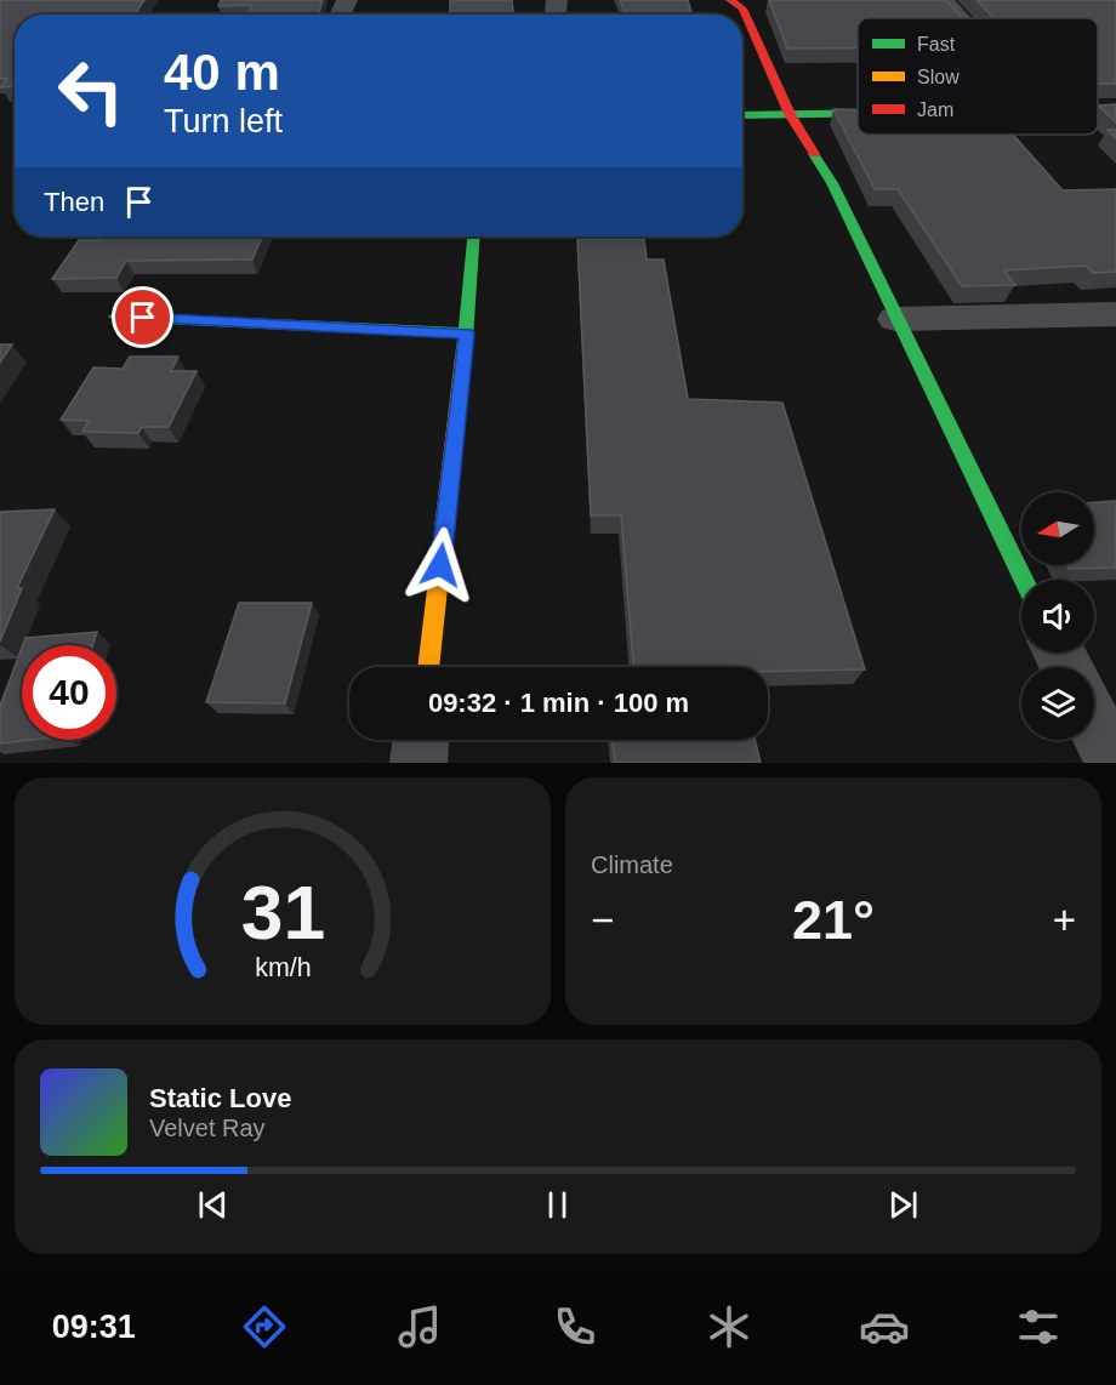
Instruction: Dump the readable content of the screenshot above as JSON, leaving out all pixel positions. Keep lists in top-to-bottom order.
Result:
{
  "legend": ["Fast", "Slow", "Jam"],
  "north": "left",
  "page": {
    "turn": ["40 m", "Turn left"],
    "then": "Then",
    "limit": "40",
    "trip": "09:32 · 1 min · 100 m",
    "tile": "Climate",
    "heat": ["−", "21°", "+"],
    "song": ["Static Love", "Velvet Ray"],
    "tabs": "09:31",
    "gauge": ["31", "km/h"]
  }
}
